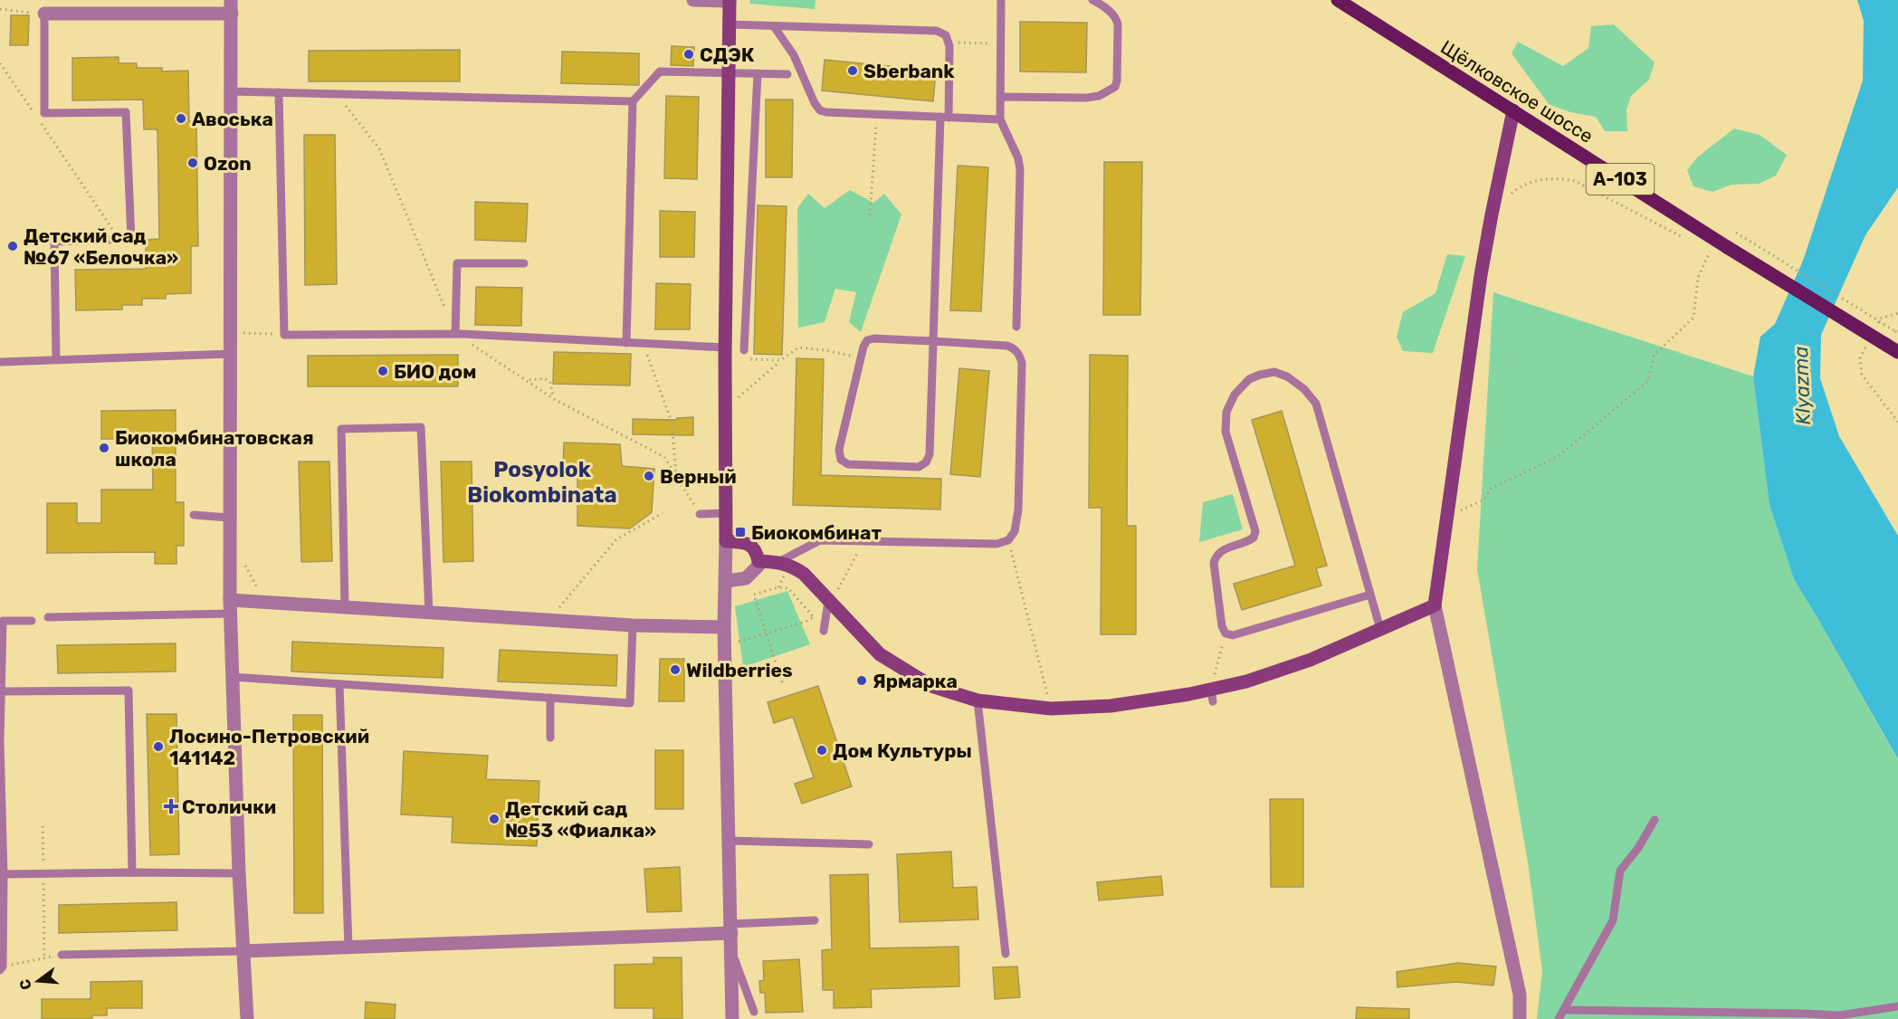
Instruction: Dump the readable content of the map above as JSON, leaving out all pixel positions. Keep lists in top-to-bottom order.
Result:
{
  "streets": {
    "main road": ["Щёлковское шоссе", "А-103"]
  },
  "districts": ["Posyolok Biokombinata"],
  "water": ["Klyazma"],
  "places": {
    "other": [
      "СДЭК",
      "Sberbank",
      "Авоська",
      "Ozon",
      "Детский сад №67 «Белочка»",
      "БИО дом",
      "Биокомбинатовская школа",
      "Верный",
      "Wildberries",
      "Ярмарка",
      "Лосино-Петровский 141142",
      "Дом Культуры",
      "Детский сад №53 «Фиалка»"
    ],
    "transit": ["Биокомбинат"],
    "health": ["Столички"]
  },
  "north": "left"
}
